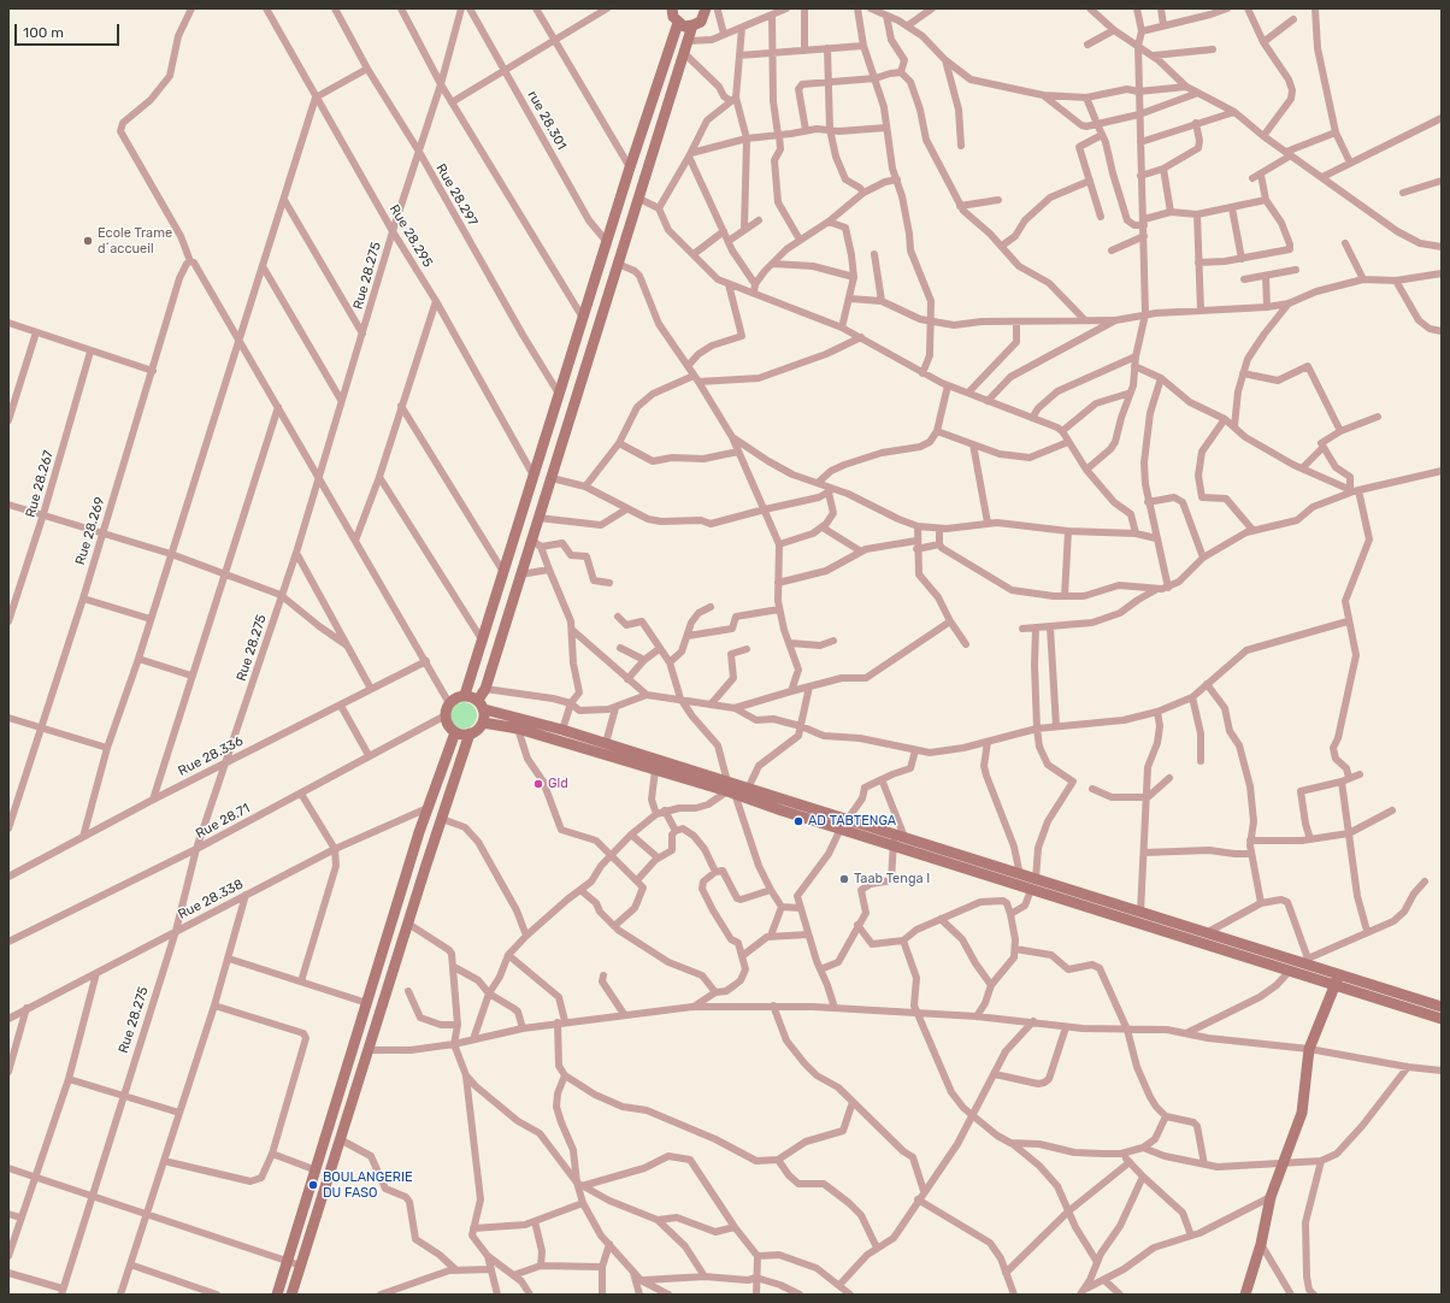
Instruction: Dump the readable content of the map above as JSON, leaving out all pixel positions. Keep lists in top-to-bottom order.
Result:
{
  "streets": {
    "street": [
      "rue 28.301",
      "Rue 28.297",
      "Rue 28.295",
      "Rue 28.275",
      "Rue 28.267",
      "Rue 28.269",
      "Rue 28.336",
      "Rue 28.71",
      "Rue 28.338"
    ]
  },
  "crossings": [
    ["Rue 28.297", "Rue 28.275"],
    ["Rue 28.295", "Rue 28.275"],
    ["Rue 28.275", "Rue 28.336"],
    ["Rue 28.275", "Rue 28.71"],
    ["Rue 28.275", "Rue 28.338"]
  ],
  "places": [
    "Ecole Trame d´accueil",
    "Gld",
    "AD TABTENGA",
    "Taab Tenga I",
    "BOULANGERIE DU FASO"
  ],
  "scale_bar": "100 m"
}
